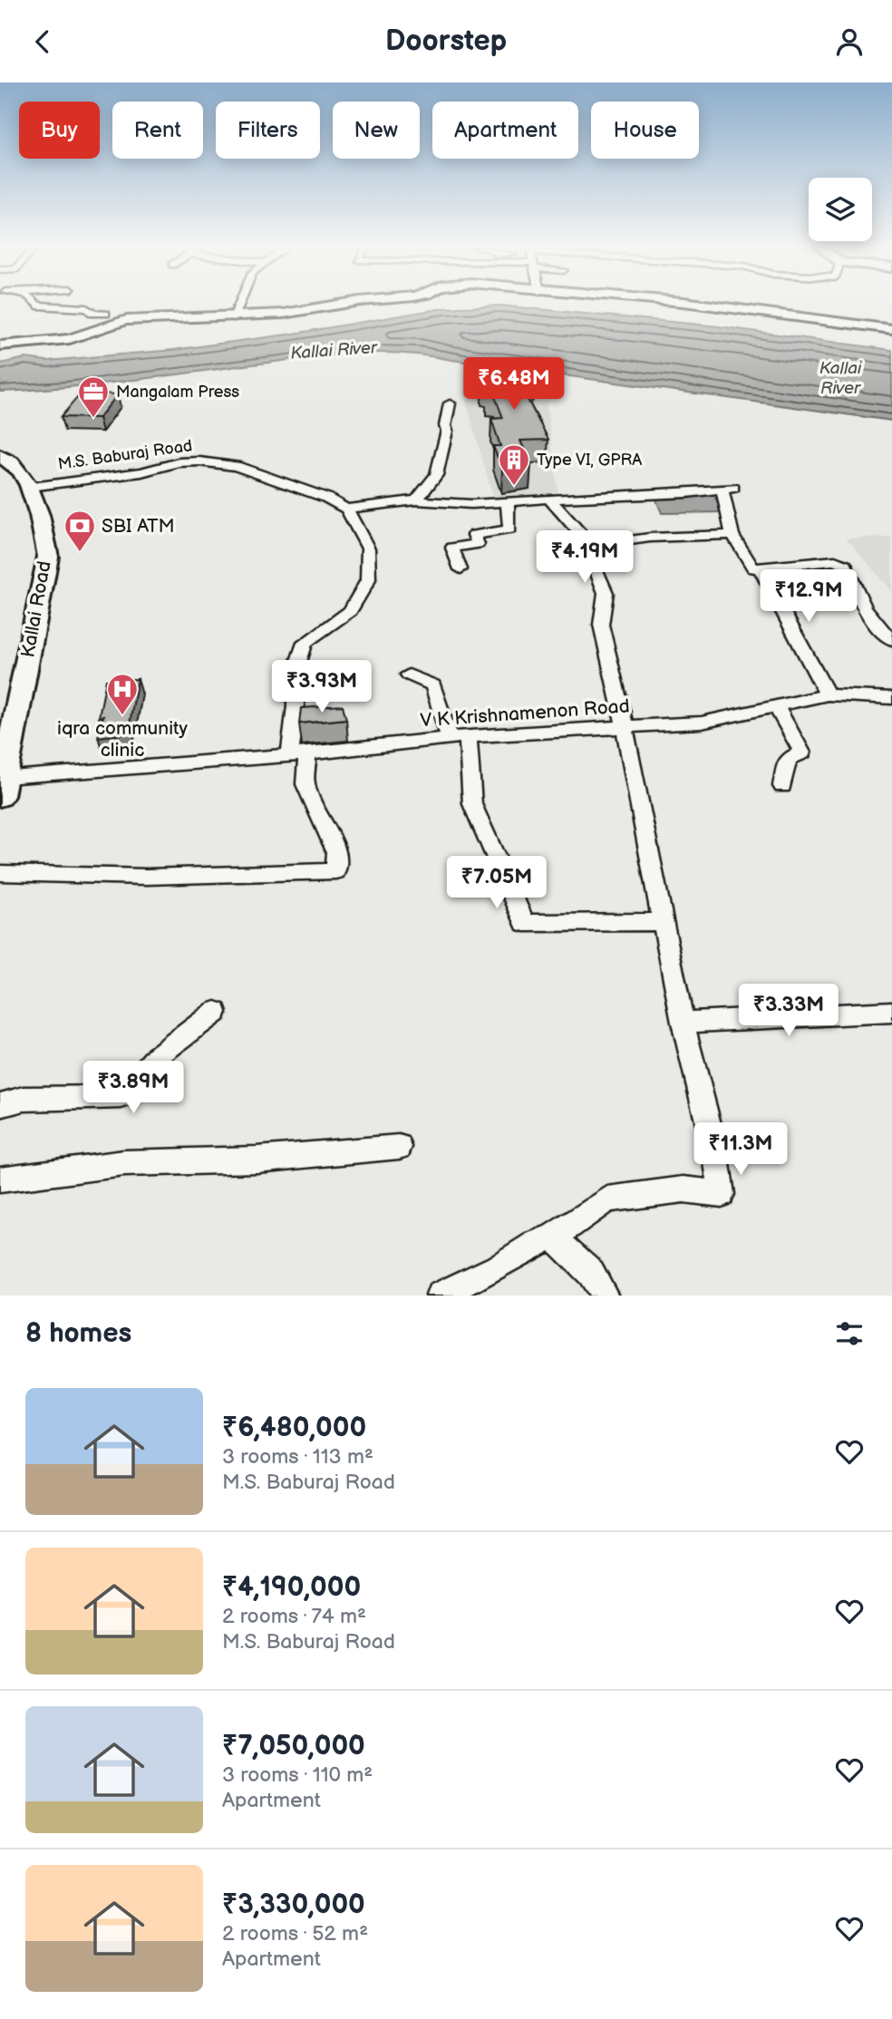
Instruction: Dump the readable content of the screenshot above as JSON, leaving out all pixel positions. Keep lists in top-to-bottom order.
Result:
{
  "streets": {
    "main road": ["Kallai Road"],
    "street": ["M.S. Baburaj Road", "V K Krishnamenon Road"]
  },
  "crossings": [
    ["M.S. Baburaj Road", "Kallai Road"],
    ["Kallai Road", "V K Krishnamenon Road"]
  ],
  "water": ["Kallai River"],
  "places": {
    "office": ["Mangalam Press"],
    "building": ["Type VI, GPRA"],
    "bank": ["SBI ATM"],
    "hospital": ["iqra community clinic"]
  },
  "page": {
    "header": "Doorstep",
    "chip": [
      "Buy",
      "Rent",
      "Filters",
      "New",
      "Apartment",
      "House"
    ],
    "price": [
      "₹6.48M",
      "₹4.19M",
      "₹12.9M",
      "₹3.93M",
      "₹7.05M",
      "₹3.33M",
      "₹3.89M",
      "₹11.3M"
    ],
    "heading": "8 homes",
    "list": [
      {
        "name": "₹6,480,000",
        "note": "3 rooms · 113 m² · M.S. Baburaj Road"
      },
      {
        "name": "₹4,190,000",
        "note": "2 rooms · 74 m² · M.S. Baburaj Road"
      },
      {
        "name": "₹7,050,000",
        "note": "3 rooms · 110 m² · Apartment"
      },
      {
        "name": "₹3,330,000",
        "note": "2 rooms · 52 m² · Apartment"
      }
    ]
  }
}
